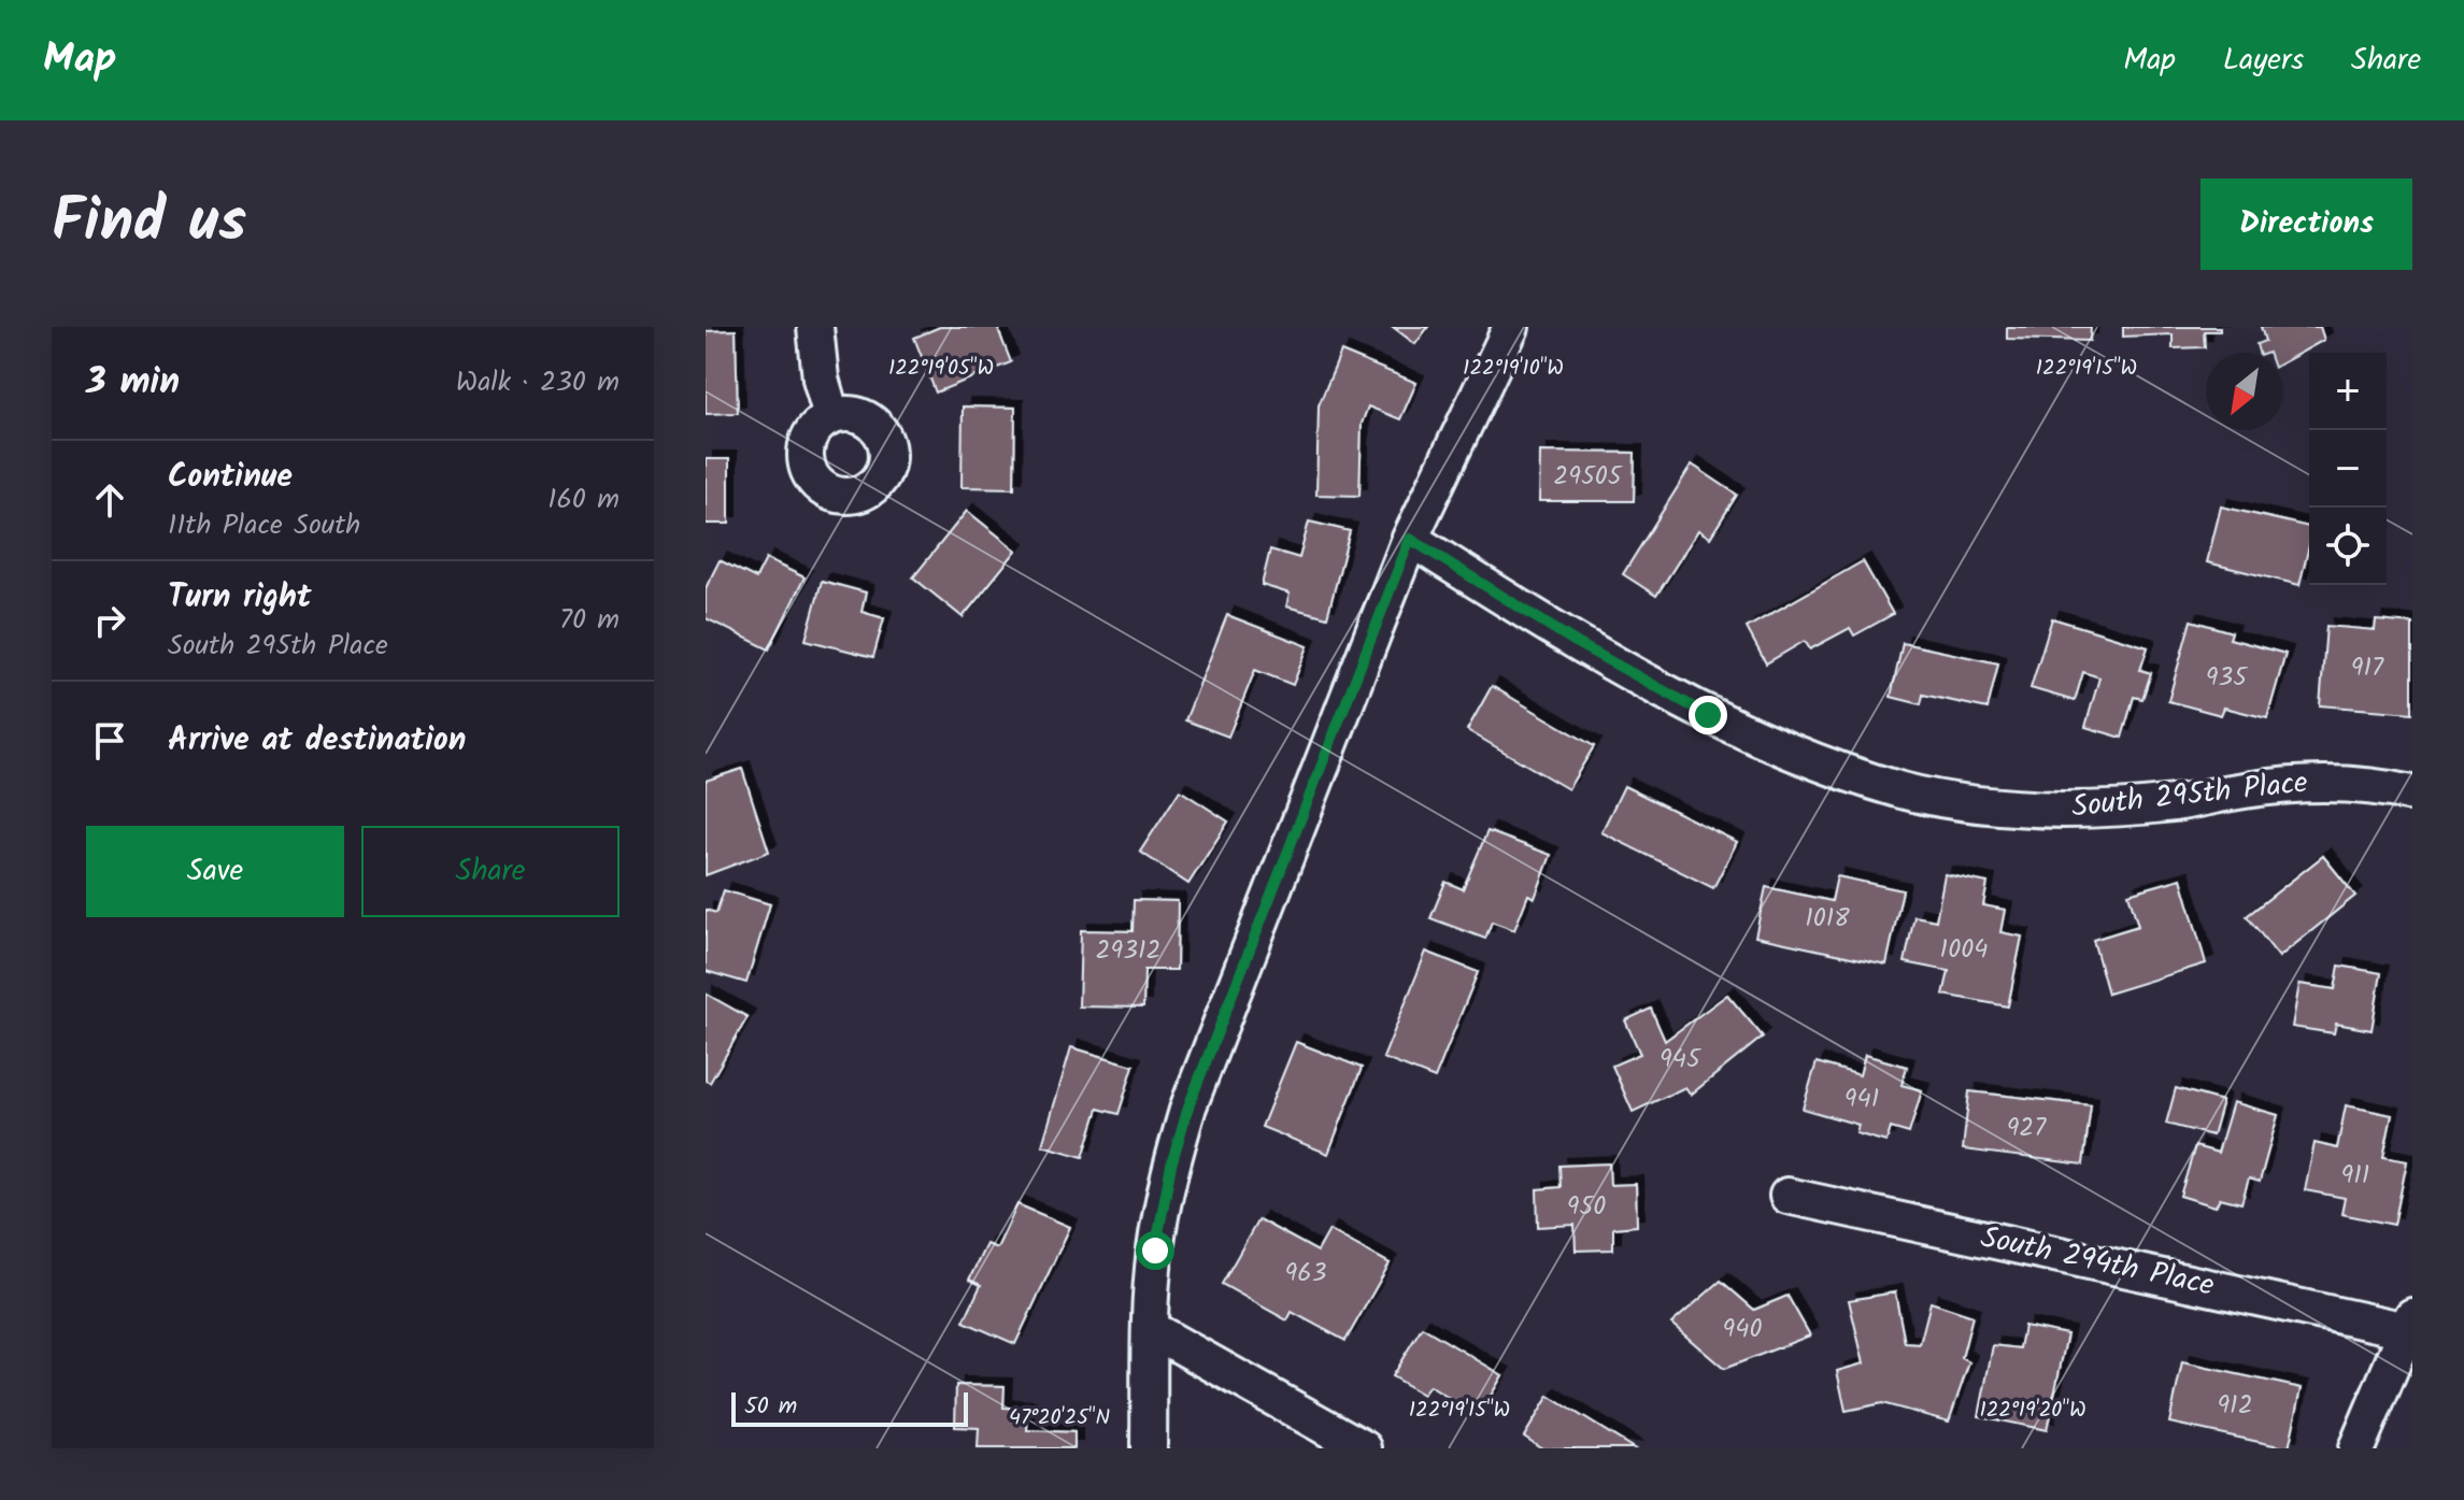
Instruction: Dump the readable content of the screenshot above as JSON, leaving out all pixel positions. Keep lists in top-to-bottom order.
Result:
{
  "streets": {
    "street": ["South 295th Place", "South 294th Place"]
  },
  "house_numbers": [
    "29505",
    "917",
    "935",
    "1018",
    "1004",
    "29312",
    "945",
    "941",
    "927",
    "911",
    "950",
    "963",
    "940",
    "912"
  ],
  "scale_bar": "50 m",
  "north": "bottom left",
  "page": {
    "header": "Map",
    "nav": ["Map", "Layers", "Share"],
    "title": "Find us",
    "buttons": [
      "Directions",
      ["Save", "Share"]
    ],
    "heading": ["3 min", "Walk · 230 m"],
    "map_buttons": ["+", "−"],
    "list": [
      ["Continue", "11th Place South", "160 m"],
      ["Turn right", "South 295th Place", "70 m"],
      "Arrive at destination"
    ],
    "scale": "50 m"
  },
  "coordinates": [
    "122°19'05\"W",
    "122°19'10\"W",
    "122°19'15\"W",
    "122°19'20\"W",
    "47°20'25\"N"
  ]
}
